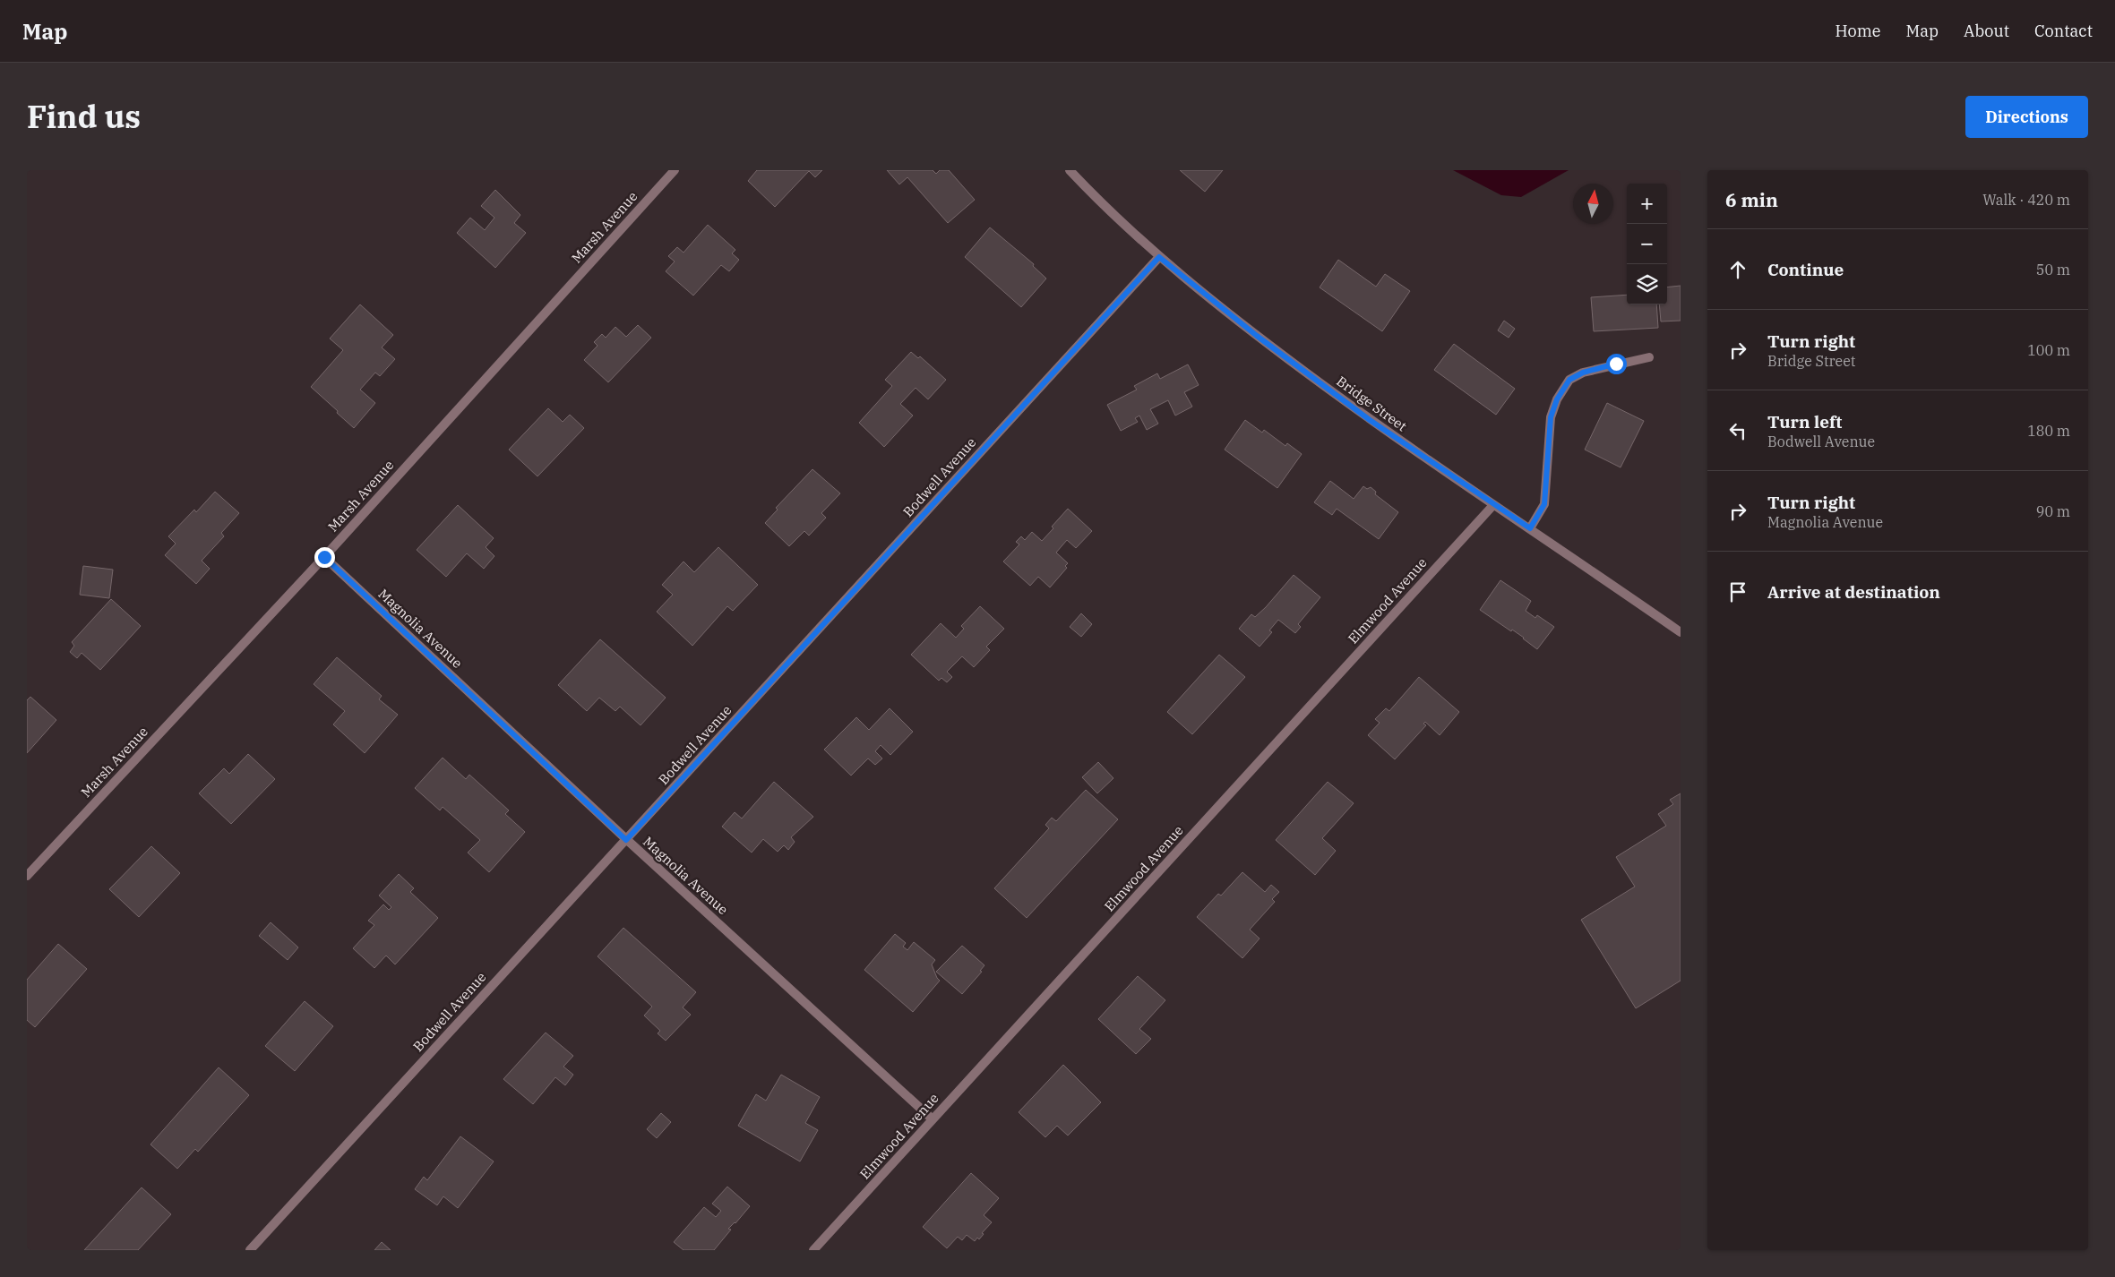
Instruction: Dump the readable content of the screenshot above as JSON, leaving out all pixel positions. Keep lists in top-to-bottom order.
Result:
{
  "streets": {
    "street": [
      "Marsh Avenue",
      "Bridge Street",
      "Bodwell Avenue",
      "Elmwood Avenue",
      "Magnolia Avenue"
    ]
  },
  "crossings": [
    ["Marsh Avenue", "Magnolia Avenue"],
    ["Bridge Street", "Bodwell Avenue"],
    ["Bridge Street", "Elmwood Avenue"],
    ["Bodwell Avenue", "Magnolia Avenue"],
    ["Elmwood Avenue", "Magnolia Avenue"]
  ],
  "north": "top",
  "page": {
    "header": "Map",
    "nav": [
      "Home",
      "Map",
      "About",
      "Contact"
    ],
    "title": "Find us",
    "buttons": "Directions",
    "heading": ["6 min", "Walk · 420 m"],
    "map_buttons": ["+", "−"],
    "list": [
      ["Continue", "50 m"],
      ["Turn right", "Bridge Street", "100 m"],
      ["Turn left", "Bodwell Avenue", "180 m"],
      ["Turn right", "Magnolia Avenue", "90 m"],
      "Arrive at destination"
    ]
  }
}
